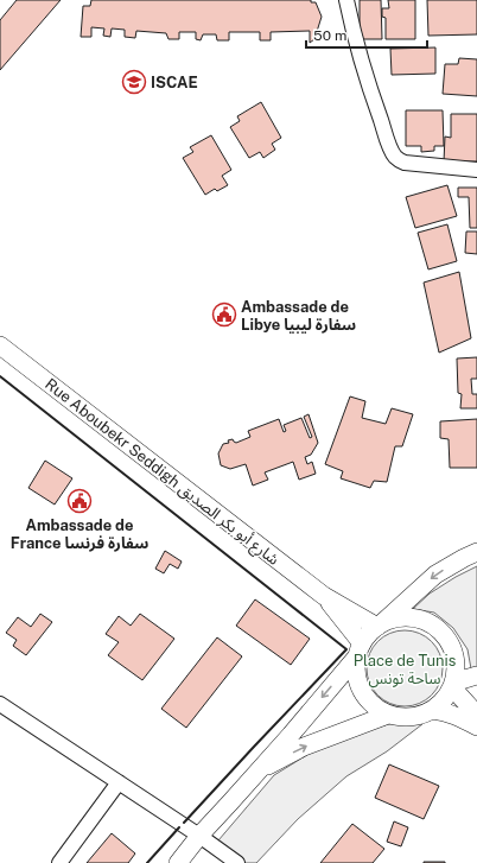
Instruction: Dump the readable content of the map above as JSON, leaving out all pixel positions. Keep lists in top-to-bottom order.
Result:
{
  "streets": {
    "street": ["Rue Aboubekr Seddigh شارع أبو بكر الصديق"]
  },
  "parks": ["Place de Tunis ساحة تونس"],
  "places": {
    "school or university": ["ISCAE"],
    "public building": ["Ambassade de Libye سفارة ليبيا", "Ambassade de France سفارة فرنسا"]
  },
  "scale_bar": "50 m"
}
